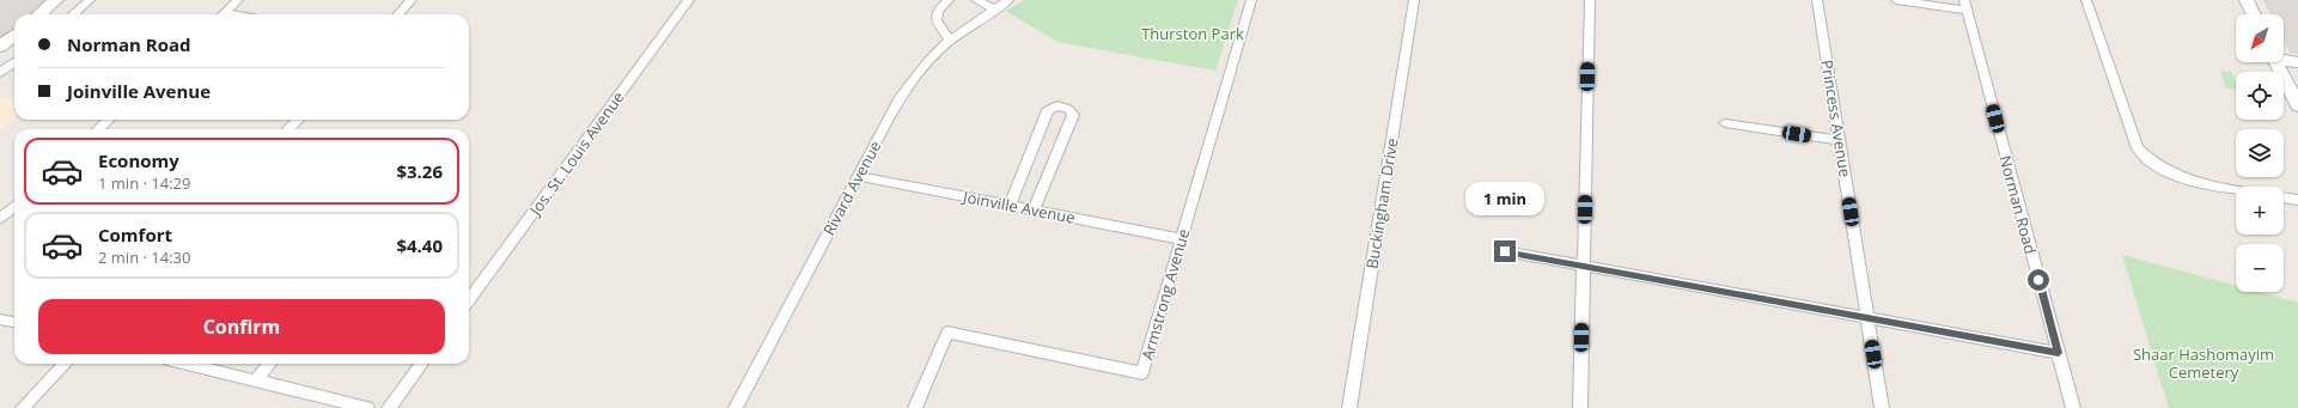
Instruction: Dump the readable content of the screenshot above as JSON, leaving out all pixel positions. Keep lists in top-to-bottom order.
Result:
{
  "streets": {
    "street": [
      "Princess Avenue",
      "Jos. St. Louis Avenue",
      "Rivard Avenue",
      "Buckingham Drive",
      "Norman Road",
      "Joinville Avenue",
      "Armstrong Avenue"
    ]
  },
  "crossings": [
    ["Rivard Avenue", "Joinville Avenue"],
    ["Joinville Avenue", "Armstrong Avenue"]
  ],
  "parks": ["Thurston Park", "Shaar Hashomayim Cemetery"],
  "north": "bottom left",
  "page": {
    "map_buttons": ["+", "−"],
    "banner": ["Norman Road", "Joinville Avenue"],
    "list": [
      {
        "name": "Economy",
        "note": "1 min · 14:29",
        "value": "$3.26"
      },
      {
        "name": "Comfort",
        "note": "2 min · 14:30",
        "value": "$4.40"
      }
    ],
    "bubble": "1 min",
    "buttons": "Confirm"
  }
}
